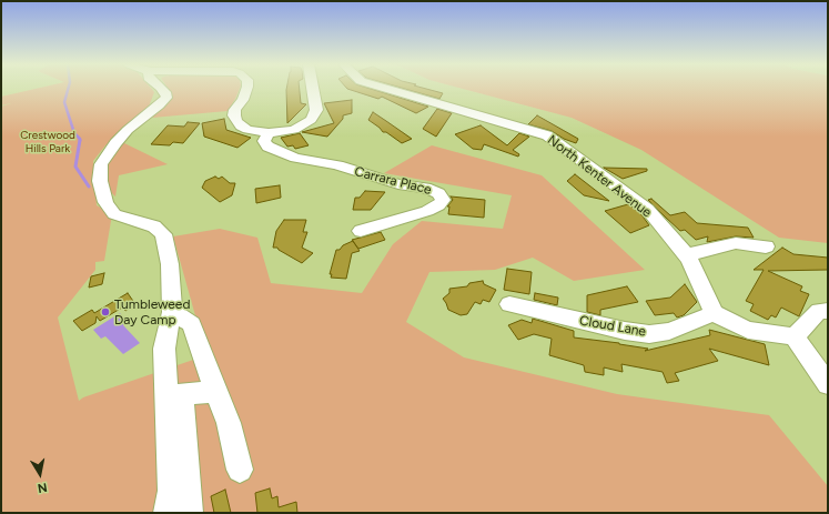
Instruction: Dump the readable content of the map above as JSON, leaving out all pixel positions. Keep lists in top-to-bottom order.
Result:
{
  "streets": {
    "street": ["North Kenter Avenue", "Carrara Place", "Cloud Lane"]
  },
  "crossings": [
    ["North Kenter Avenue", "Cloud Lane"]
  ],
  "parks": ["Crestwood Hills Park"],
  "places": ["Tumbleweed Day Camp"],
  "north": "bottom"
}
